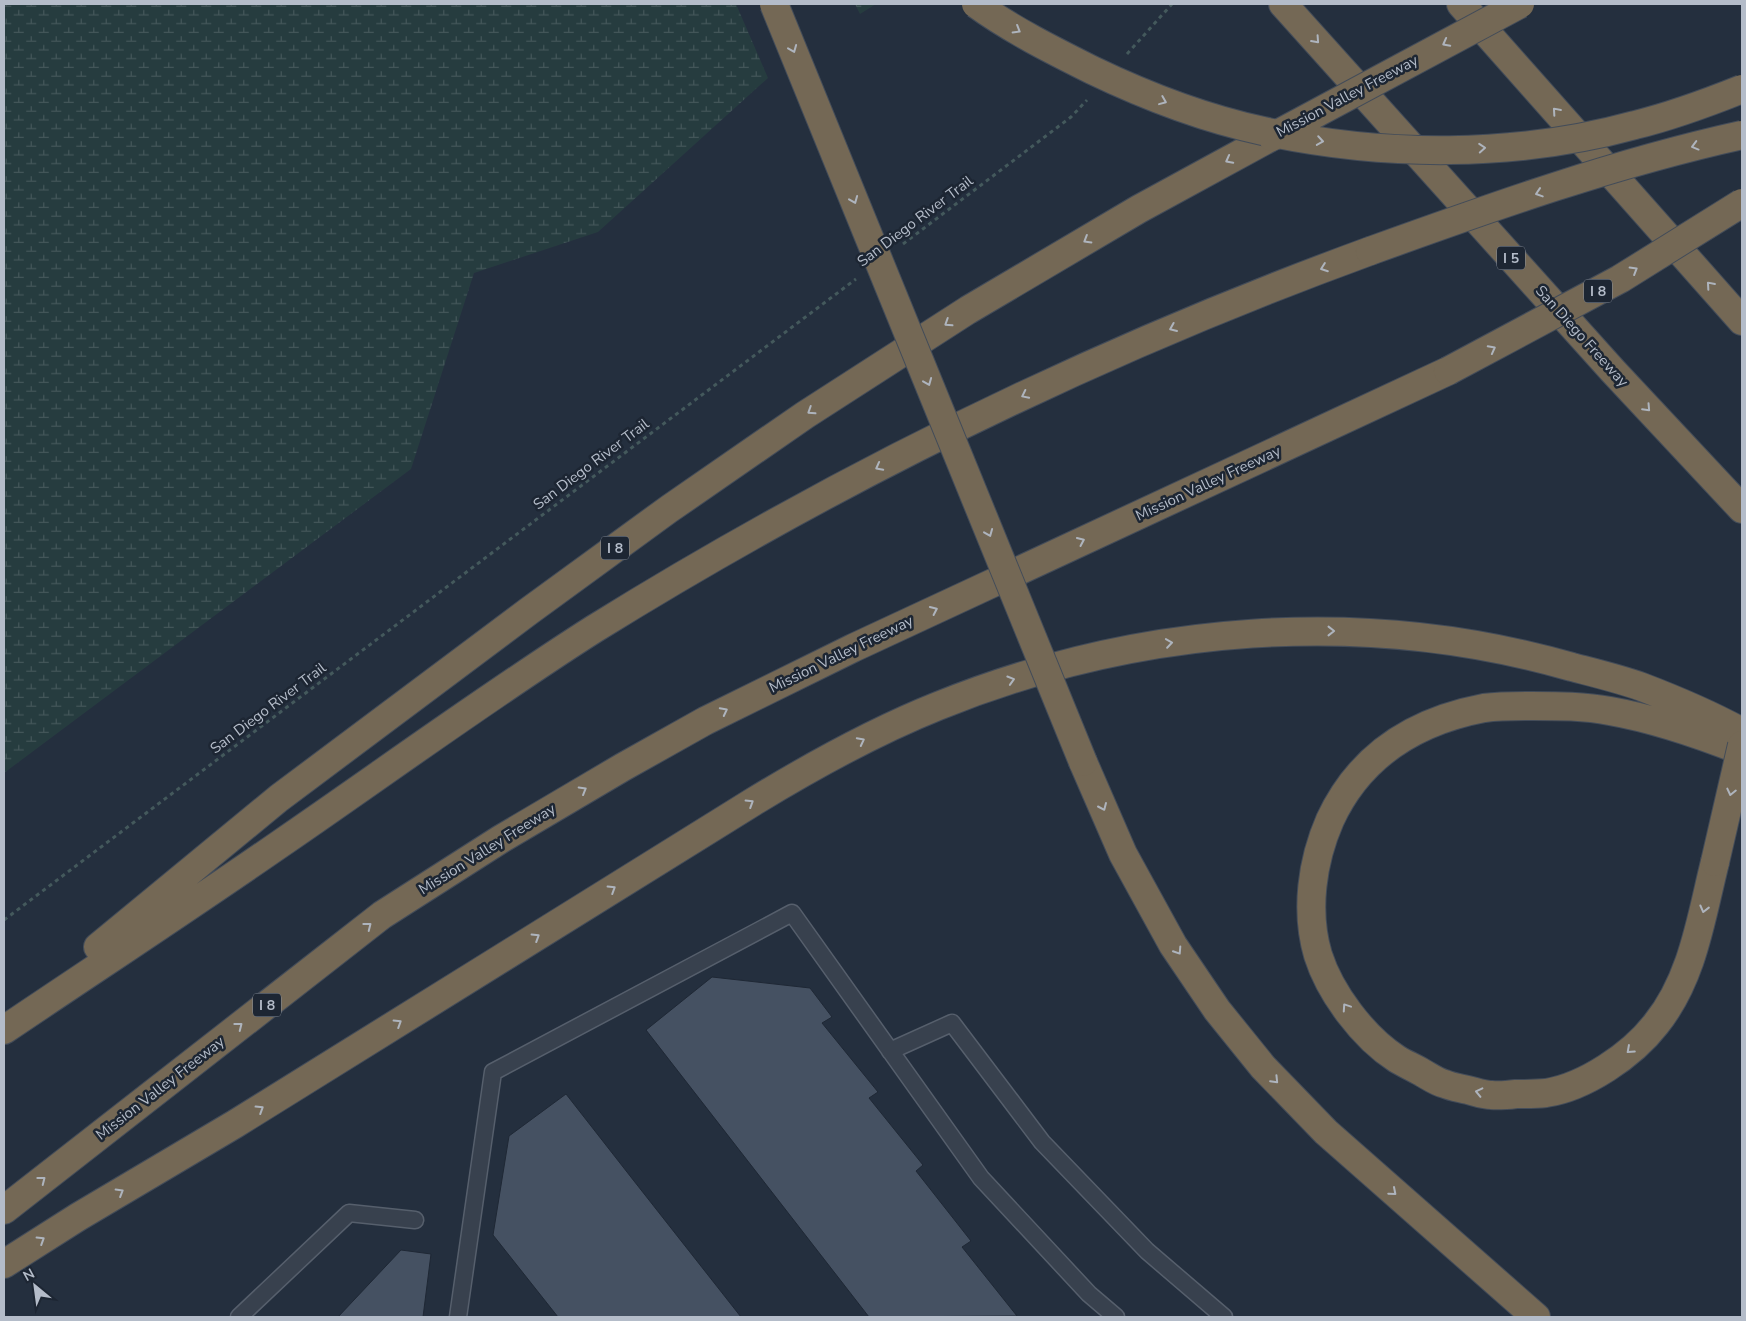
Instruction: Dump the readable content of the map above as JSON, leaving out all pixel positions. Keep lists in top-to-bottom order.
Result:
{
  "streets": {
    "highway": [
      "Mission Valley Freeway",
      "I 5",
      "I 8",
      "San Diego Freeway"
    ],
    "path": ["San Diego River Trail"]
  },
  "north": "top left"
}
